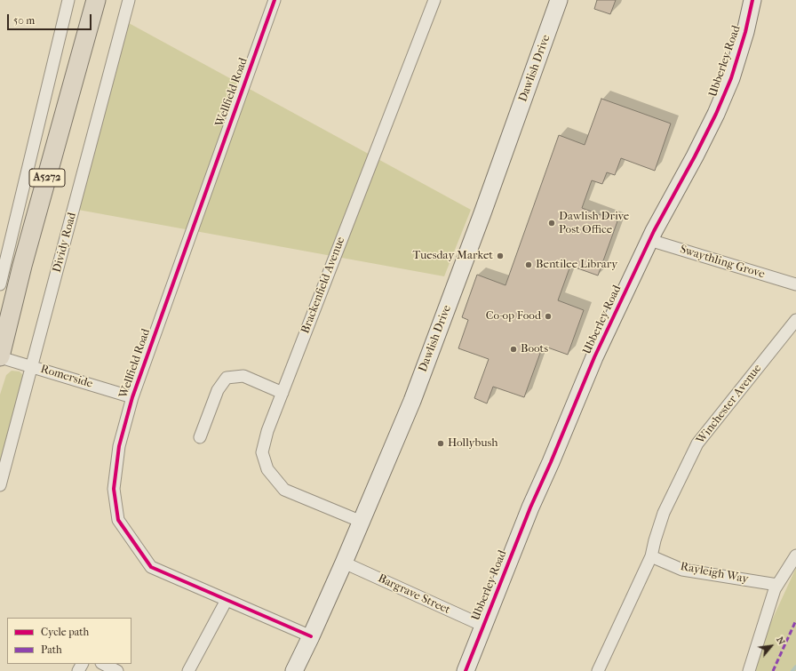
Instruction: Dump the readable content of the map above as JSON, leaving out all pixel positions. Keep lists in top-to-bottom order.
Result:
{
  "streets": {
    "main road": ["A5272"],
    "street": [
      "Ubberley Road",
      "Dawlish Drive",
      "Wellfield Road",
      "Dividy Road",
      "Swaythling Grove",
      "Brackenfield Avenue",
      "Romerside",
      "Winchester Avenue",
      "Rayleigh Way",
      "Bargrave Street"
    ]
  },
  "crossings": [
    ["Ubberley Road", "Swaythling Grove"],
    ["Ubberley Road", "Bargrave Street"],
    ["Dawlish Drive", "Wellfield Road"],
    ["Dawlish Drive", "Brackenfield Avenue"],
    ["Dawlish Drive", "Bargrave Street"],
    ["Wellfield Road", "Romerside"],
    ["A5272", "Romerside"],
    ["Dividy Road", "Romerside"],
    ["Winchester Avenue", "Rayleigh Way"]
  ],
  "places": [
    "Dawlish Drive Post Office",
    "Tuesday Market",
    "Bentilee Library",
    "Co-op Food",
    "Boots",
    "Hollybush"
  ],
  "legend": ["Cycle path", "Path"],
  "scale_bar": "50 m",
  "north": "top right"
}
